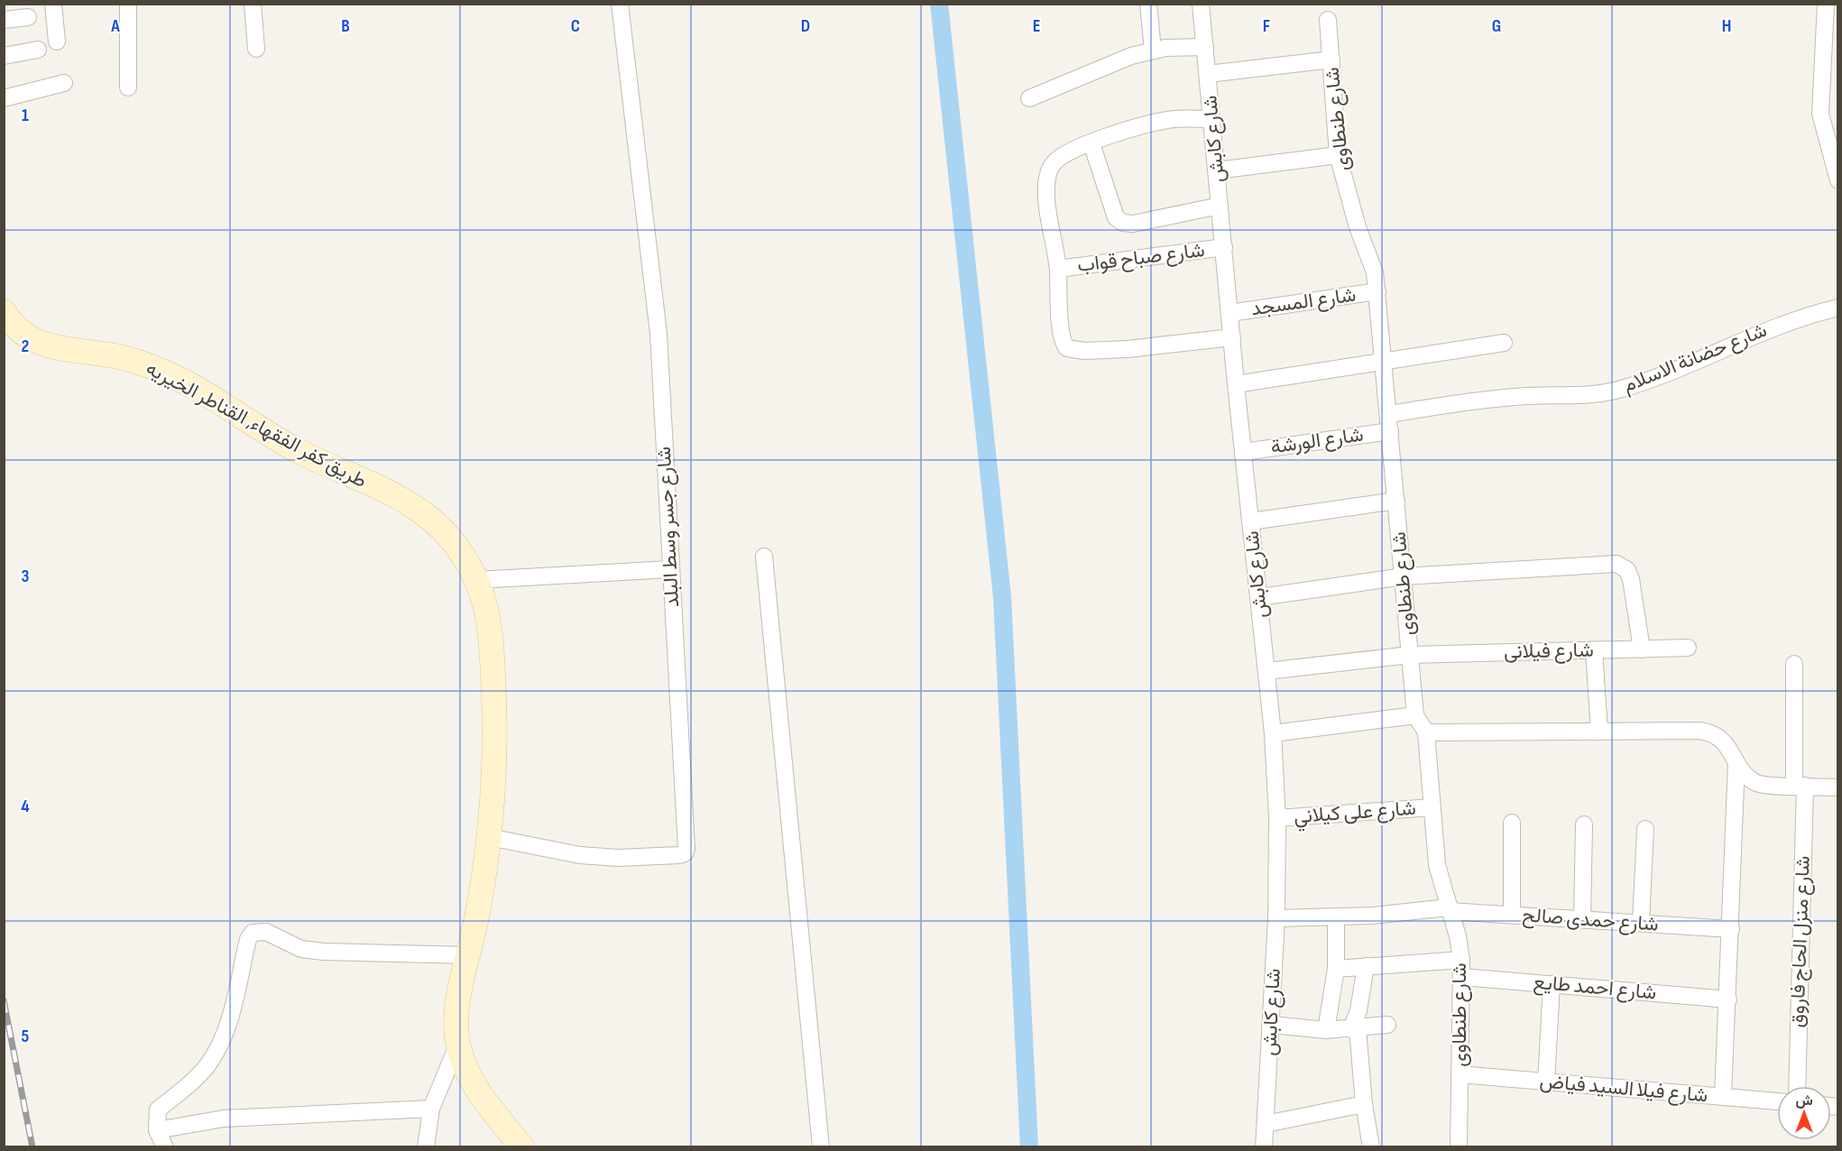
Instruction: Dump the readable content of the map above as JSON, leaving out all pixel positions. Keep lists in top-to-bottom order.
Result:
{
  "streets": {
    "street": [
      "شارع طنطاوى",
      "شارع كابش",
      "شارع صباح قواب",
      "شارع المسجد",
      "شارع حضانة الاسلام",
      "طريق كفر الفقهاء, القناطر الخيريه",
      "شارع الورشة",
      "شارع جسر وسط البلد",
      "شارع فيلانى",
      "شارع على كيلاني",
      "شارع حمدى صالح",
      "شارع منزل الحاج فاروق",
      "شارع احمد طايع",
      "شارع فيلا السيد فياض"
    ]
  },
  "crossings": [
    ["شارع طنطاوى", "شارع المسجد"],
    ["شارع طنطاوى", "شارع حضانة الاسلام"],
    ["شارع طنطاوى", "شارع الورشة"],
    ["شارع طنطاوى", "شارع فيلانى"],
    ["شارع طنطاوى", "شارع على كيلاني"],
    ["شارع طنطاوى", "شارع حمدى صالح"],
    ["شارع طنطاوى", "شارع احمد طايع"],
    ["شارع طنطاوى", "شارع فيلا السيد فياض"],
    ["شارع كابش", "شارع صباح قواب"],
    ["شارع كابش", "شارع المسجد"],
    ["شارع كابش", "شارع الورشة"],
    ["شارع كابش", "شارع فيلانى"],
    ["شارع كابش", "شارع على كيلاني"],
    ["شارع كابش", "شارع حمدى صالح"],
    ["طريق كفر الفقهاء, القناطر الخيريه", "شارع جسر وسط البلد"]
  ],
  "north": "top",
  "grid": {
    "columns": [
      "A",
      "B",
      "C",
      "D",
      "E",
      "F",
      "G",
      "H"
    ],
    "rows": [
      "1",
      "2",
      "3",
      "4",
      "5"
    ]
  }
}
